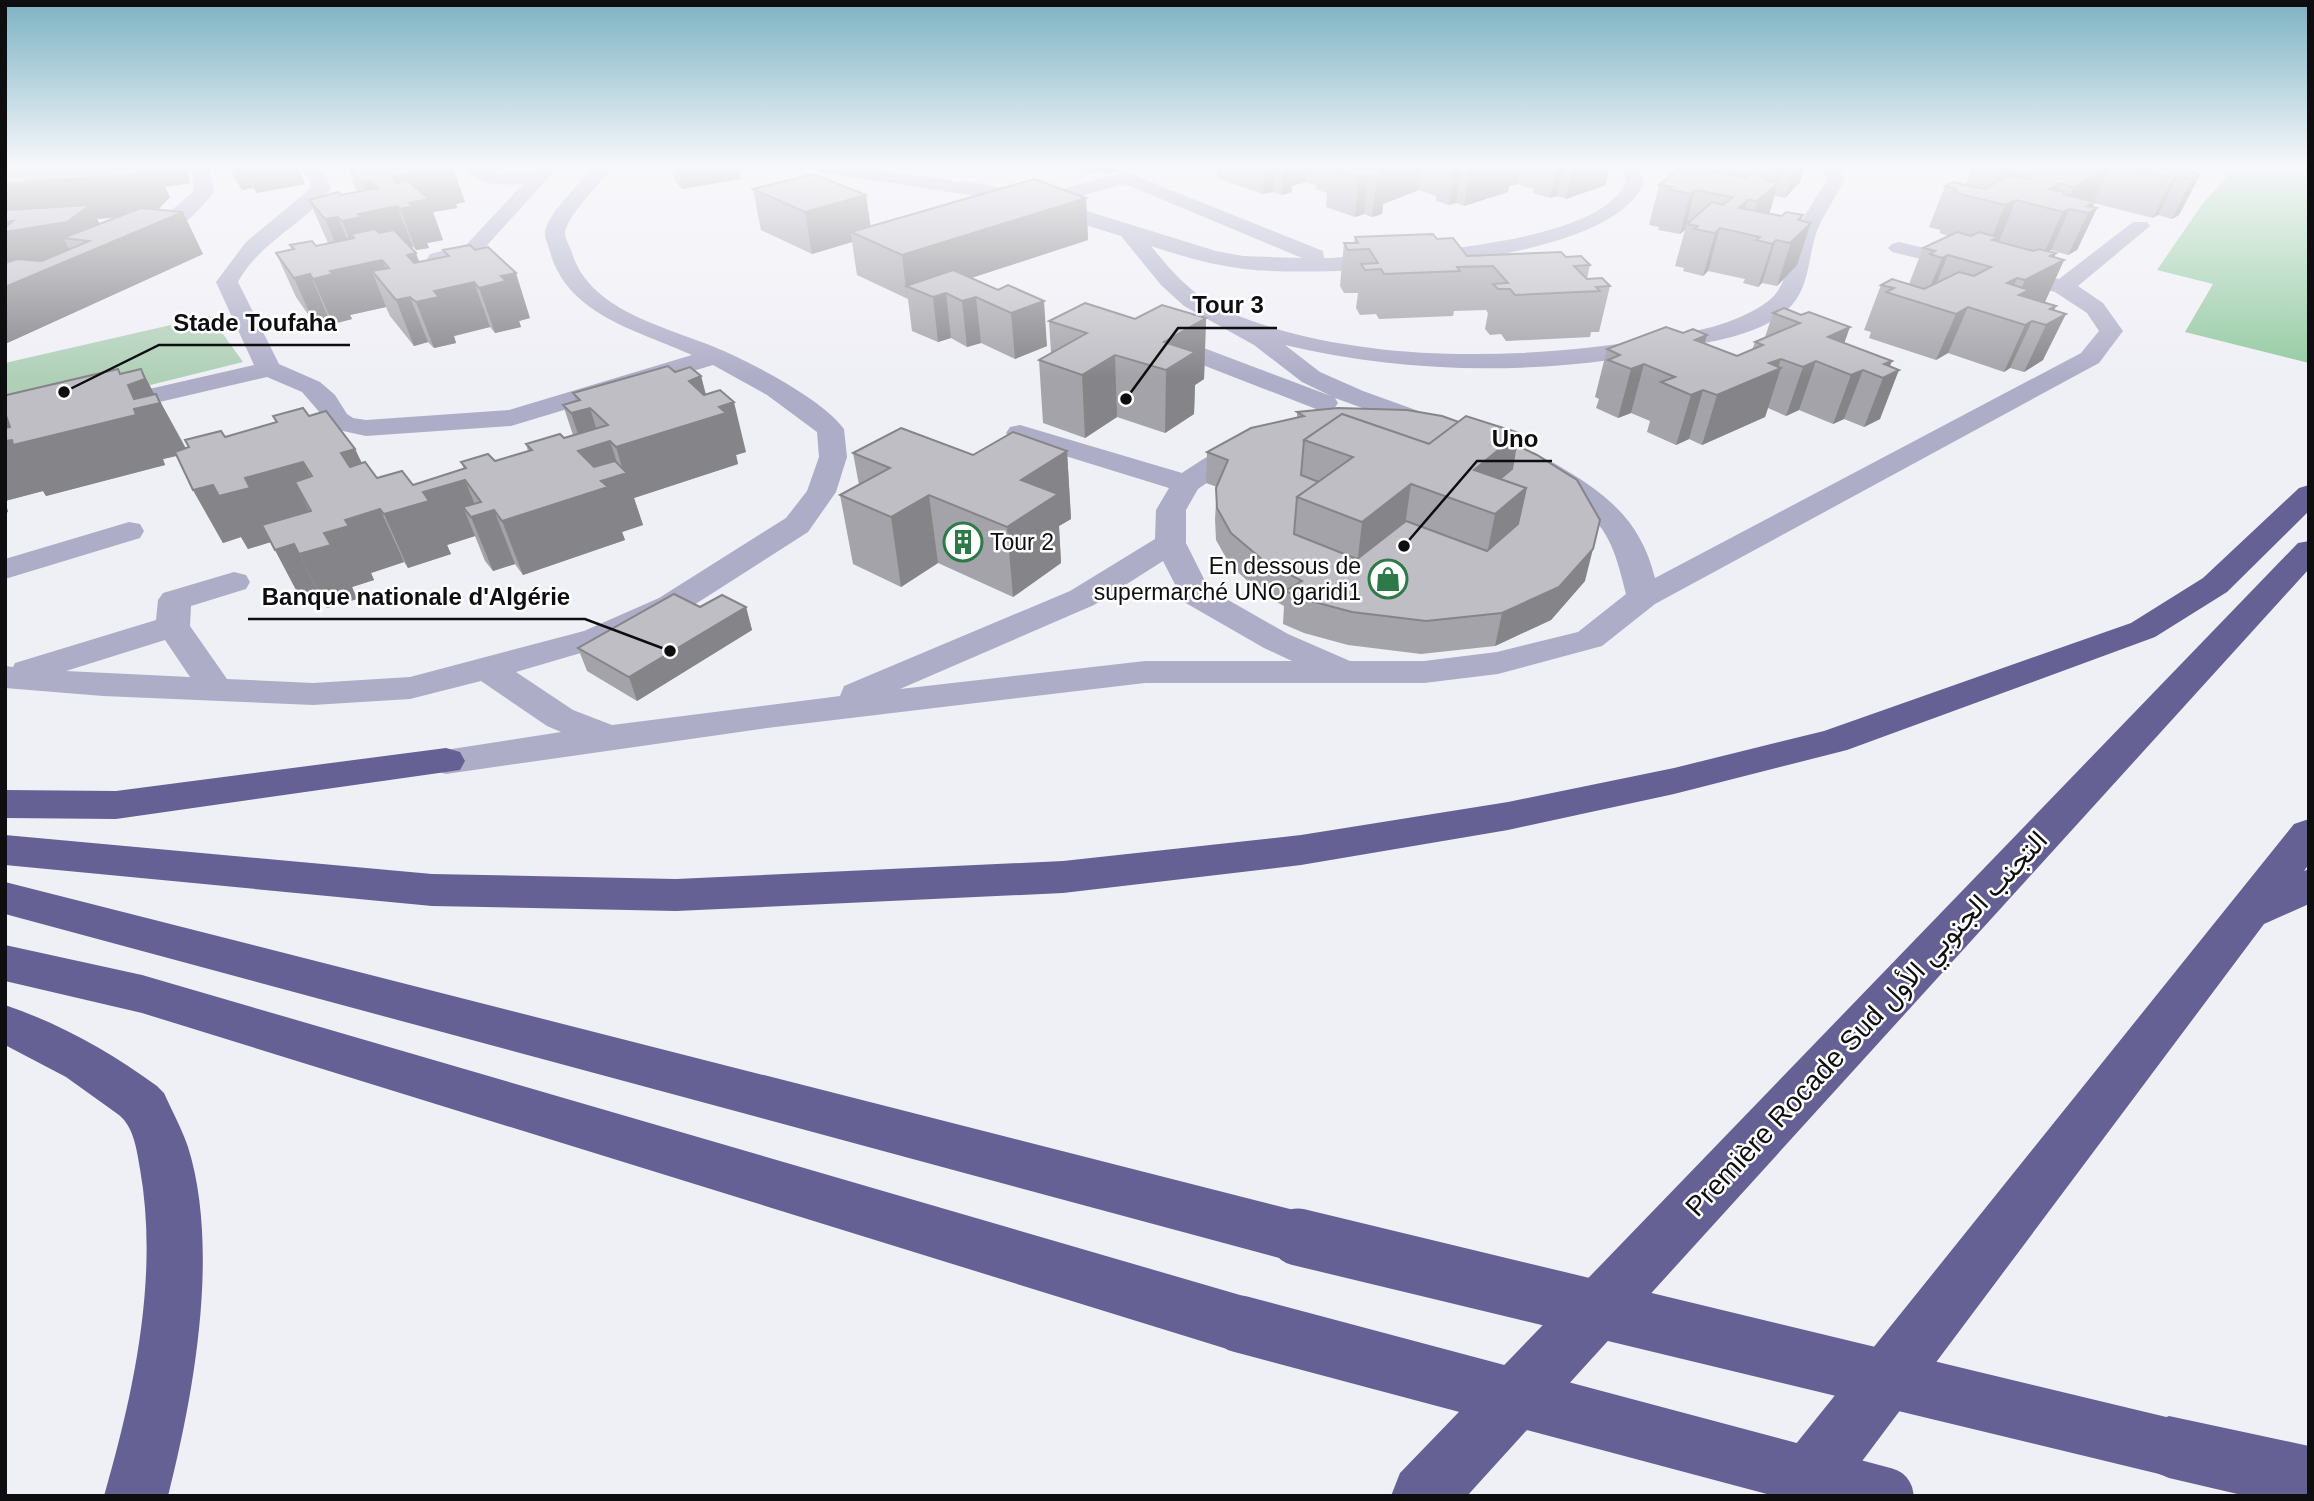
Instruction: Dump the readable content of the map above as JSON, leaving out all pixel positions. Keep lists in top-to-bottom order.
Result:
{
  "streets": {
    "highway": ["Première Rocade Sud التجنب الجنوبي الأول"]
  },
  "places": {
    "other": [
      "Stade Toufaha",
      "Tour 3",
      "Uno",
      "Banque nationale d'Algérie"
    ],
    "building": ["Tour 2"],
    "shop": ["En dessous de supermarché UNO garidi1"]
  }
}
